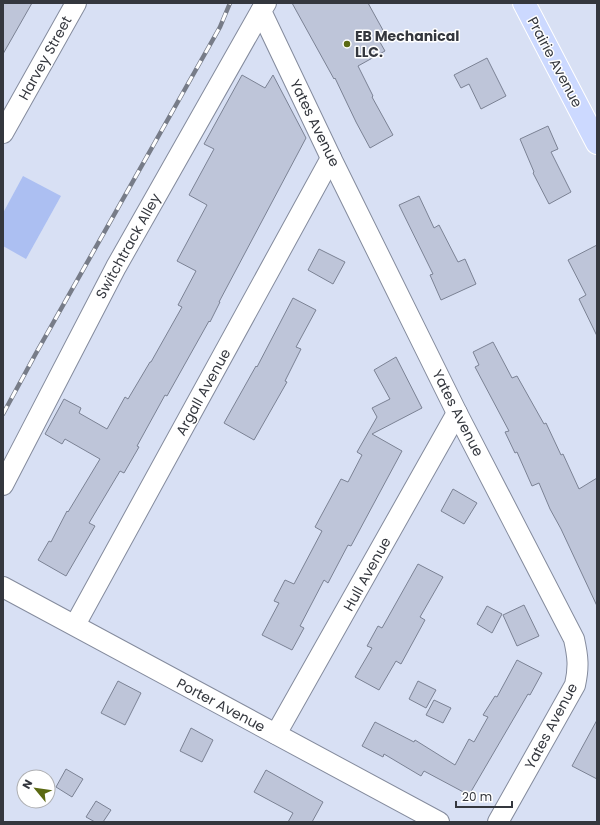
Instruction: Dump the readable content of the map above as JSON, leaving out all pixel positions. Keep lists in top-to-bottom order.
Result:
{
  "streets": {
    "main road": ["Prairie Avenue"],
    "street": [
      "Harvey Street",
      "Yates Avenue",
      "Switchtrack Alley",
      "Argall Avenue",
      "Hull Avenue",
      "Porter Avenue"
    ]
  },
  "crossings": [
    ["Yates Avenue", "Switchtrack Alley"],
    ["Yates Avenue", "Argall Avenue"],
    ["Yates Avenue", "Hull Avenue"],
    ["Argall Avenue", "Porter Avenue"],
    ["Hull Avenue", "Porter Avenue"]
  ],
  "places": ["EB Mechanical LLC."],
  "scale_bar": "20 m",
  "north": "top left"
}
